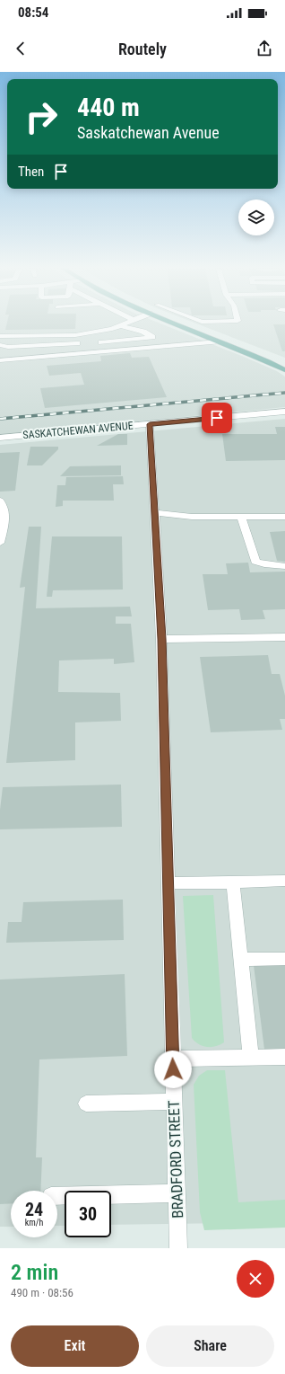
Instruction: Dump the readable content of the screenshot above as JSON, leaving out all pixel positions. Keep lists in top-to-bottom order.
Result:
{
  "streets": {
    "street": ["SASKATCHEWAN AVENUE", "BRADFORD STREET"]
  },
  "crossings": [
    ["SASKATCHEWAN AVENUE", "BRADFORD STREET"]
  ],
  "page": {
    "status": "08:54",
    "header": "Routely",
    "turn": ["440 m", "Saskatchewan Avenue"],
    "then": "Then",
    "speed": "24 km/h",
    "limit": "30",
    "heading": ["2 min", "490 m · 08:56"],
    "buttons": ["Exit", "Share"]
  }
}
